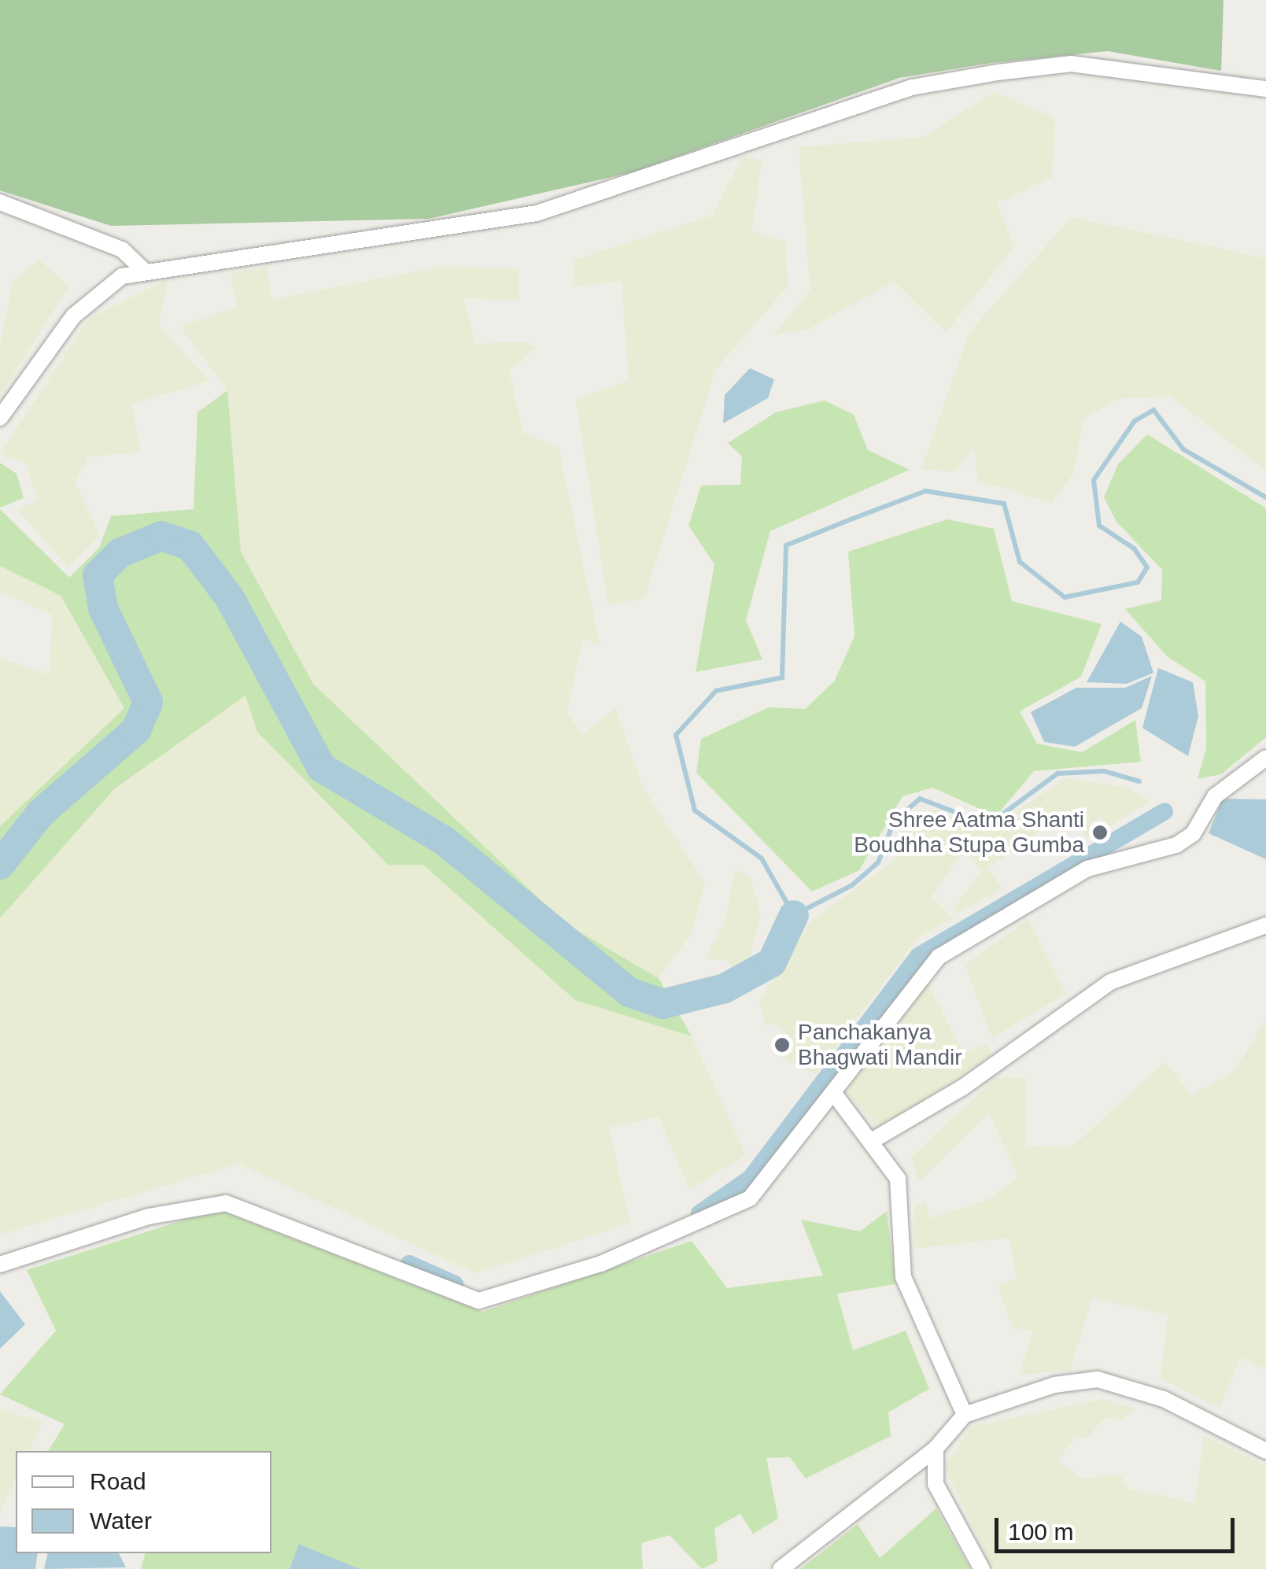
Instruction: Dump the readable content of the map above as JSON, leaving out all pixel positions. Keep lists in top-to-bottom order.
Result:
{
  "places": ["Shree Aatma Shanti Boudhha Stupa Gumba", "Panchakanya Bhagwati Mandir"],
  "legend": ["Road", "Water"],
  "scale_bar": "100 m"
}
